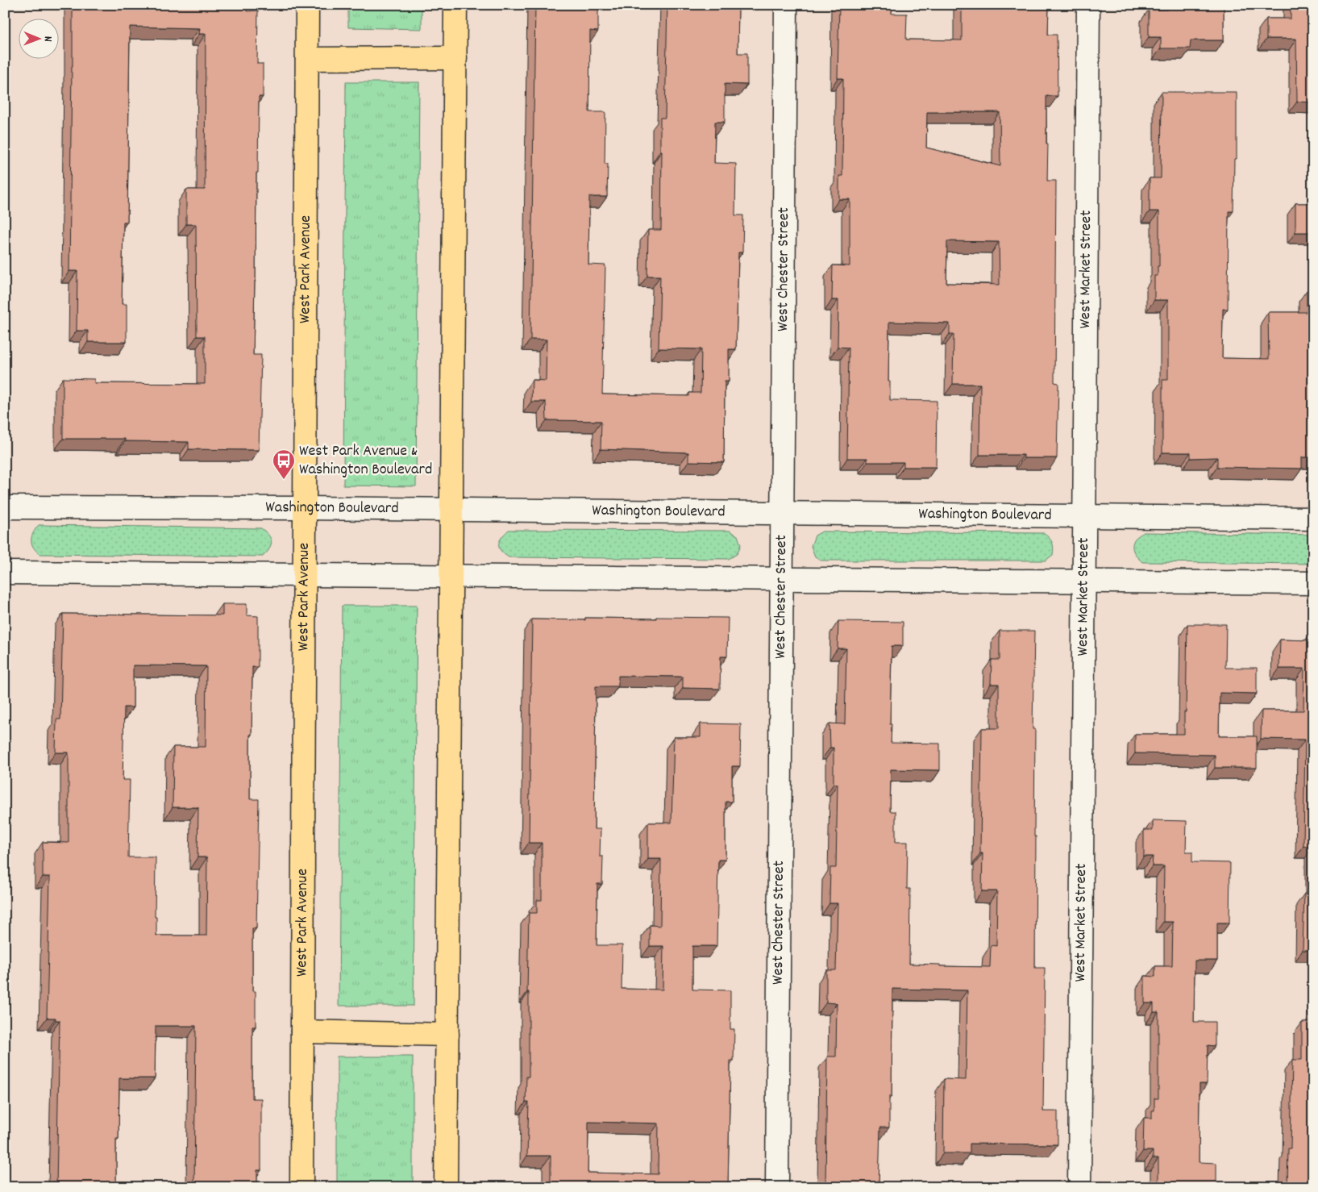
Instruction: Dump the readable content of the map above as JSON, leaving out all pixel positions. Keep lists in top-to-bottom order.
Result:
{
  "streets": {
    "highway": ["West Park Avenue"],
    "street": ["West Chester Street", "West Market Street", "Washington Boulevard"]
  },
  "crossings": [
    ["West Park Avenue", "Washington Boulevard"],
    ["West Chester Street", "Washington Boulevard"],
    ["West Market Street", "Washington Boulevard"]
  ],
  "places": {
    "bus stop": ["West Park Avenue & Washington Boulevard"]
  },
  "north": "right"
}
